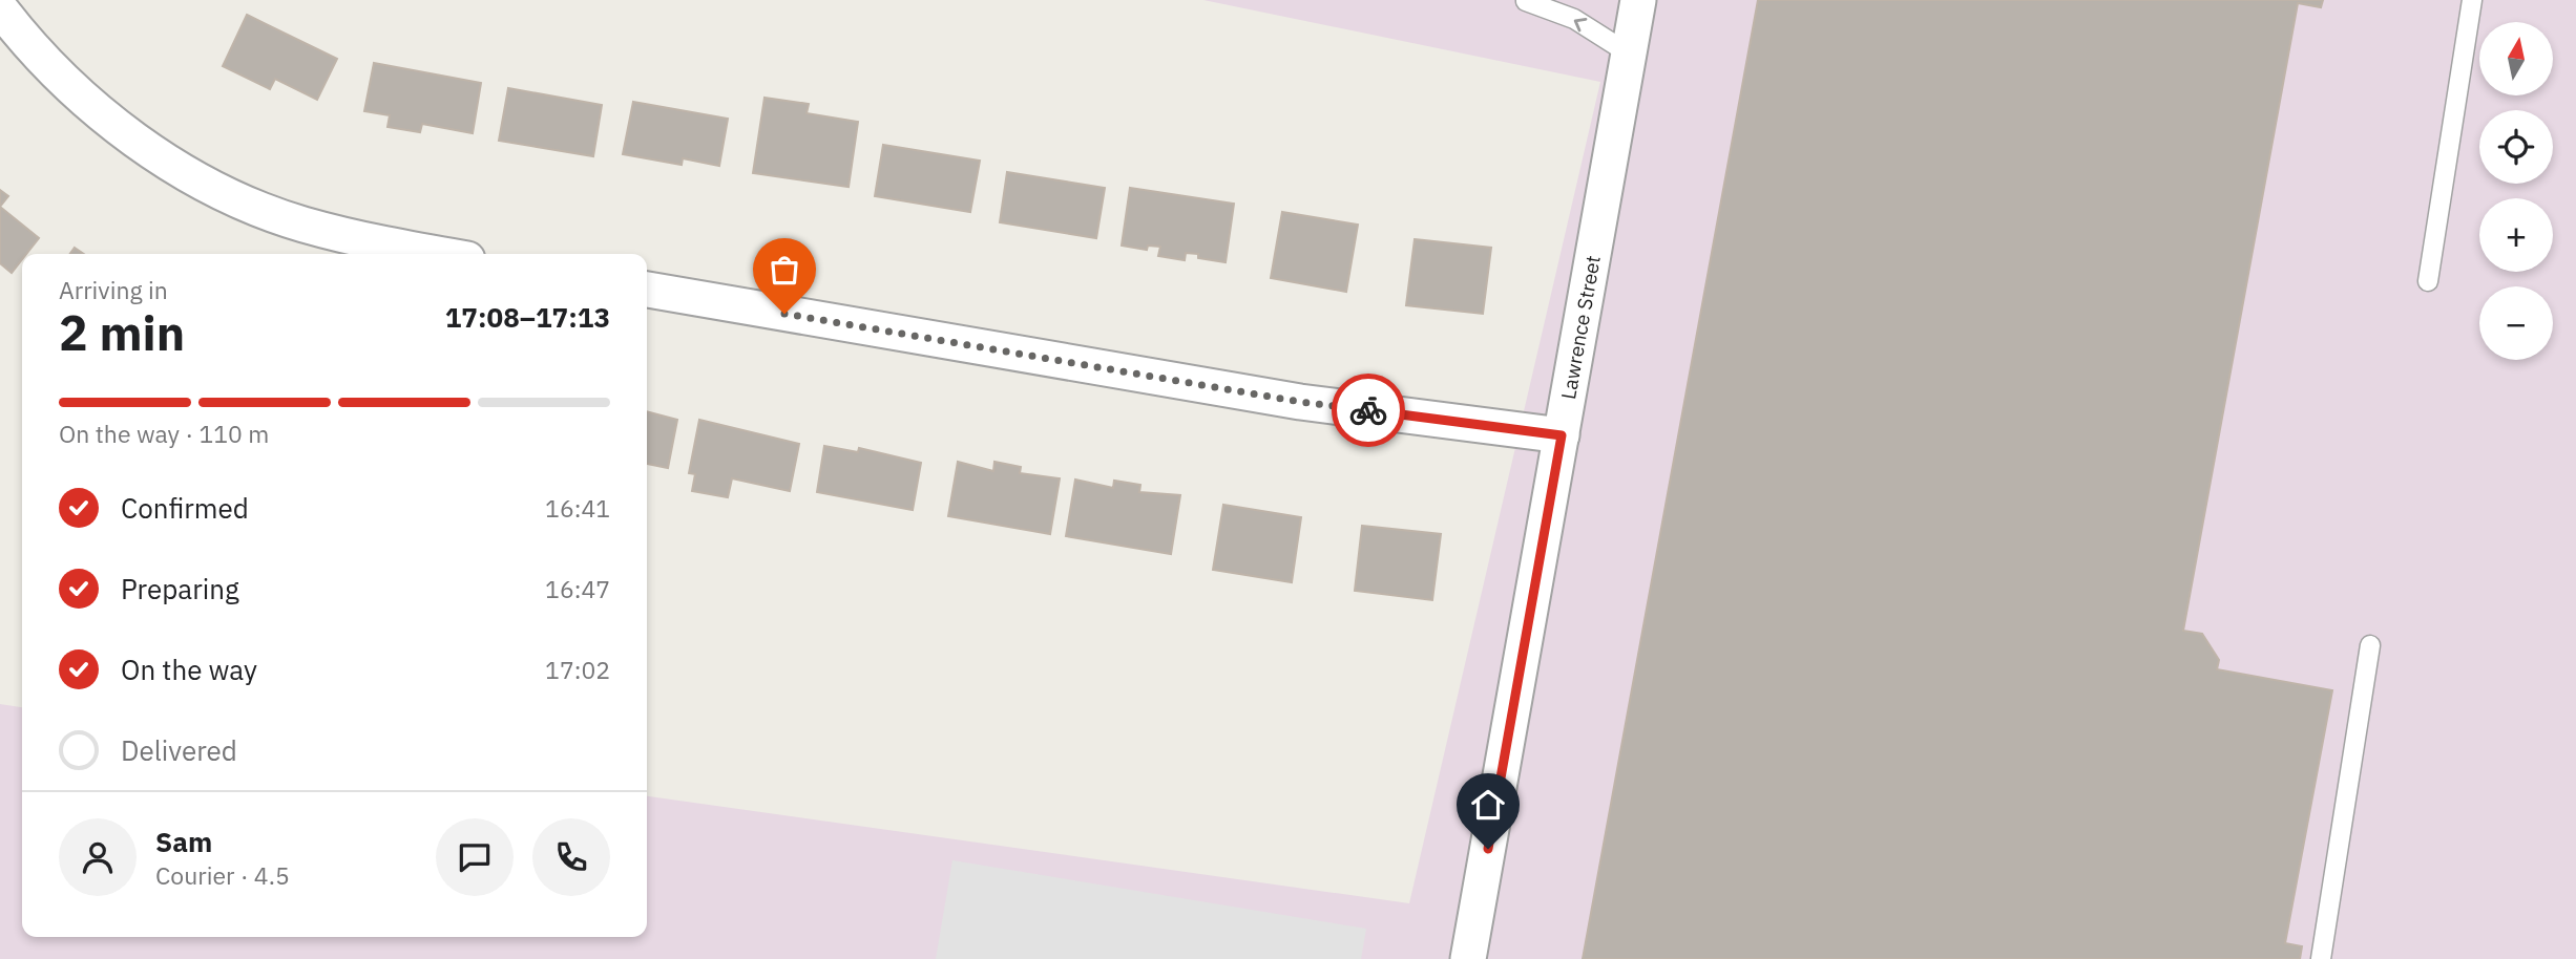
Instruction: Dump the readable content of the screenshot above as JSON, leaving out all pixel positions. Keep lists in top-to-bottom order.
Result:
{
  "streets": {
    "street": ["Lawrence Street"]
  },
  "north": "top",
  "page": {
    "map_buttons": ["+", "−"],
    "heading": ["2 min", "Arriving in", "17:08–17:13"],
    "panel": ["Sam", "Courier · 4.5"],
    "bar": "On the way · 110 m",
    "list": [
      ["Confirmed", "16:41"],
      ["Preparing", "16:47"],
      ["On the way", "17:02"],
      "Delivered"
    ]
  }
}
